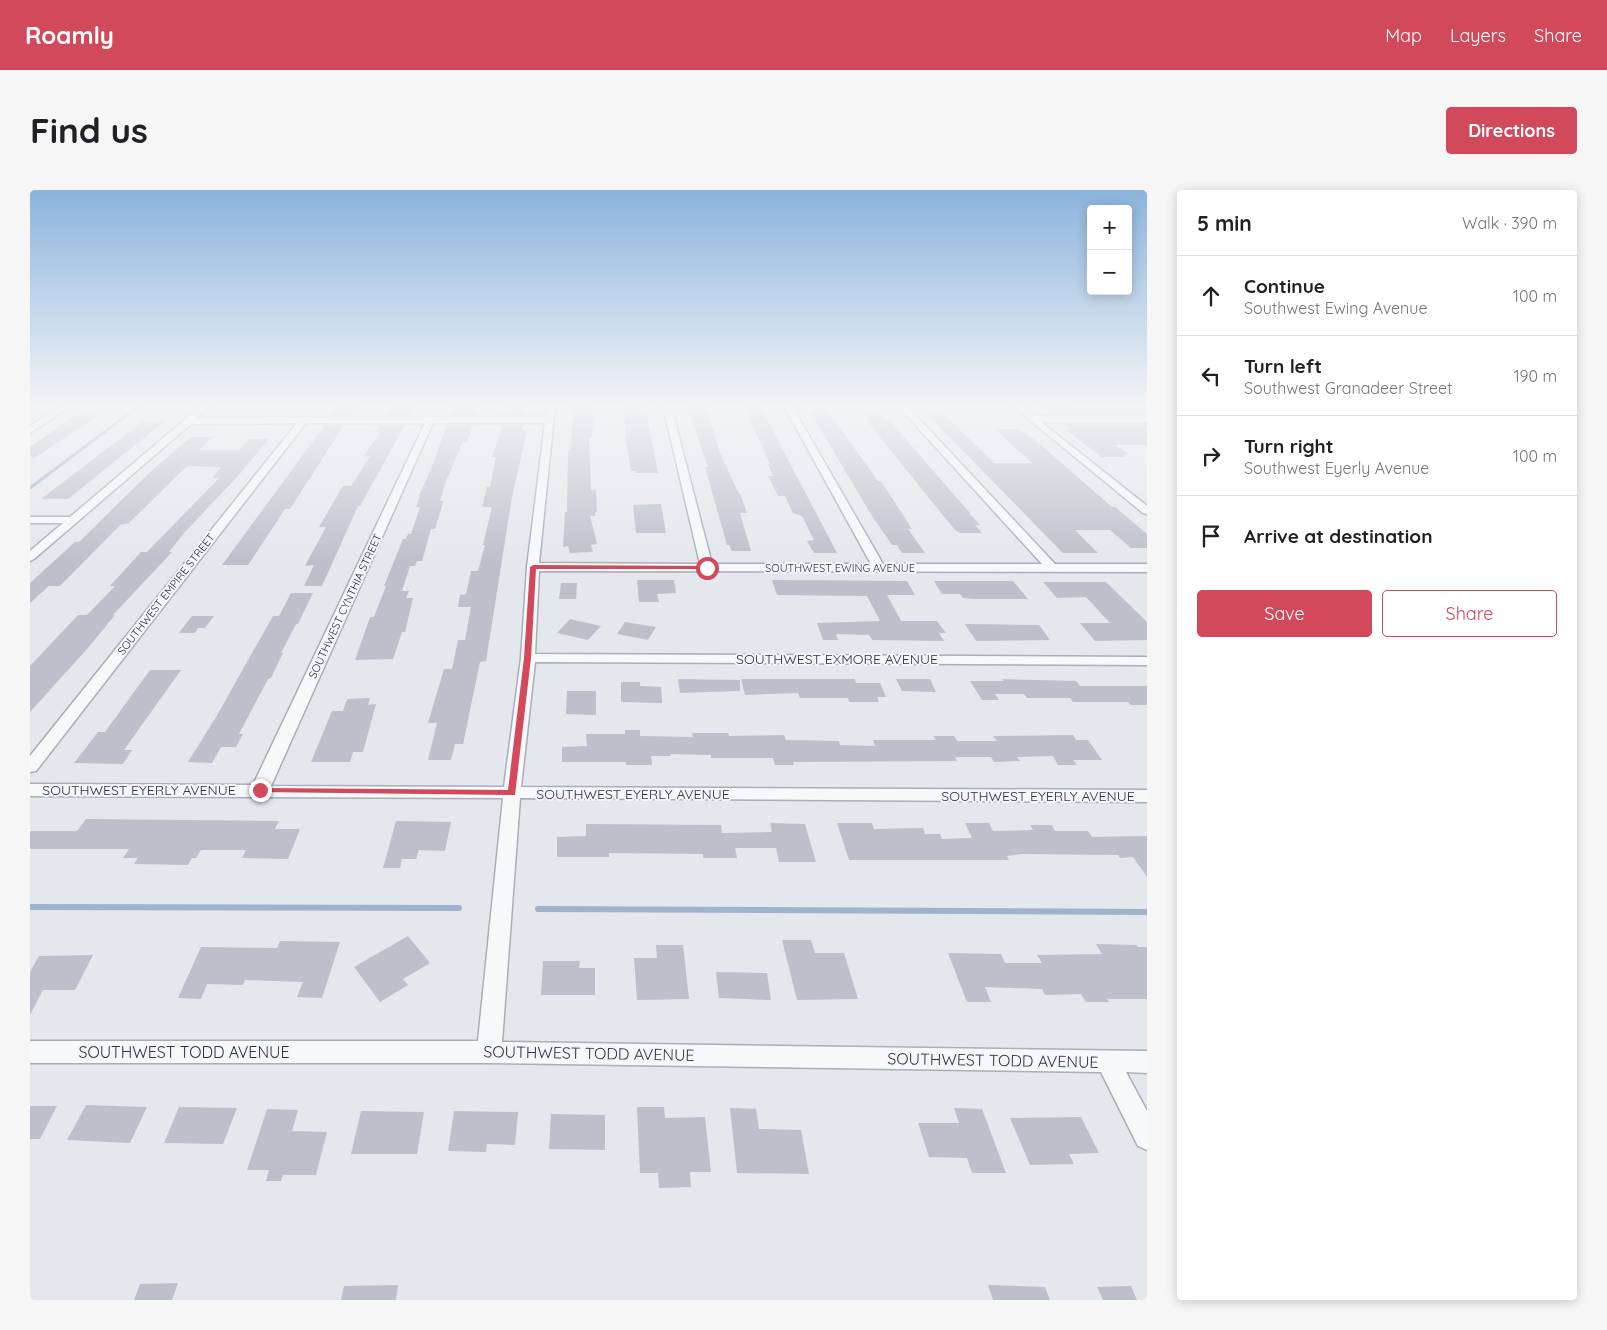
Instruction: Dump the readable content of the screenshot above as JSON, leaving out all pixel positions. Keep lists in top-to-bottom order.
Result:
{
  "streets": {
    "street": [
      "SOUTHWEST EWING AVENUE",
      "SOUTHWEST EMPIRE STREET",
      "SOUTHWEST CYNTHIA STREET",
      "SOUTHWEST EXMORE AVENUE",
      "SOUTHWEST EYERLY AVENUE",
      "SOUTHWEST TODD AVENUE"
    ]
  },
  "crossings": [
    ["SOUTHWEST CYNTHIA STREET", "SOUTHWEST EYERLY AVENUE"]
  ],
  "page": {
    "header": "Roamly",
    "nav": ["Map", "Layers", "Share"],
    "buttons": [
      "Directions",
      ["Save", "Share"]
    ],
    "title": "Find us",
    "heading": ["5 min", "Walk · 390 m"],
    "map_buttons": ["+", "−"],
    "list": [
      ["Continue", "Southwest Ewing Avenue", "100 m"],
      ["Turn left", "Southwest Granadeer Street", "190 m"],
      ["Turn right", "Southwest Eyerly Avenue", "100 m"],
      "Arrive at destination"
    ]
  }
}
